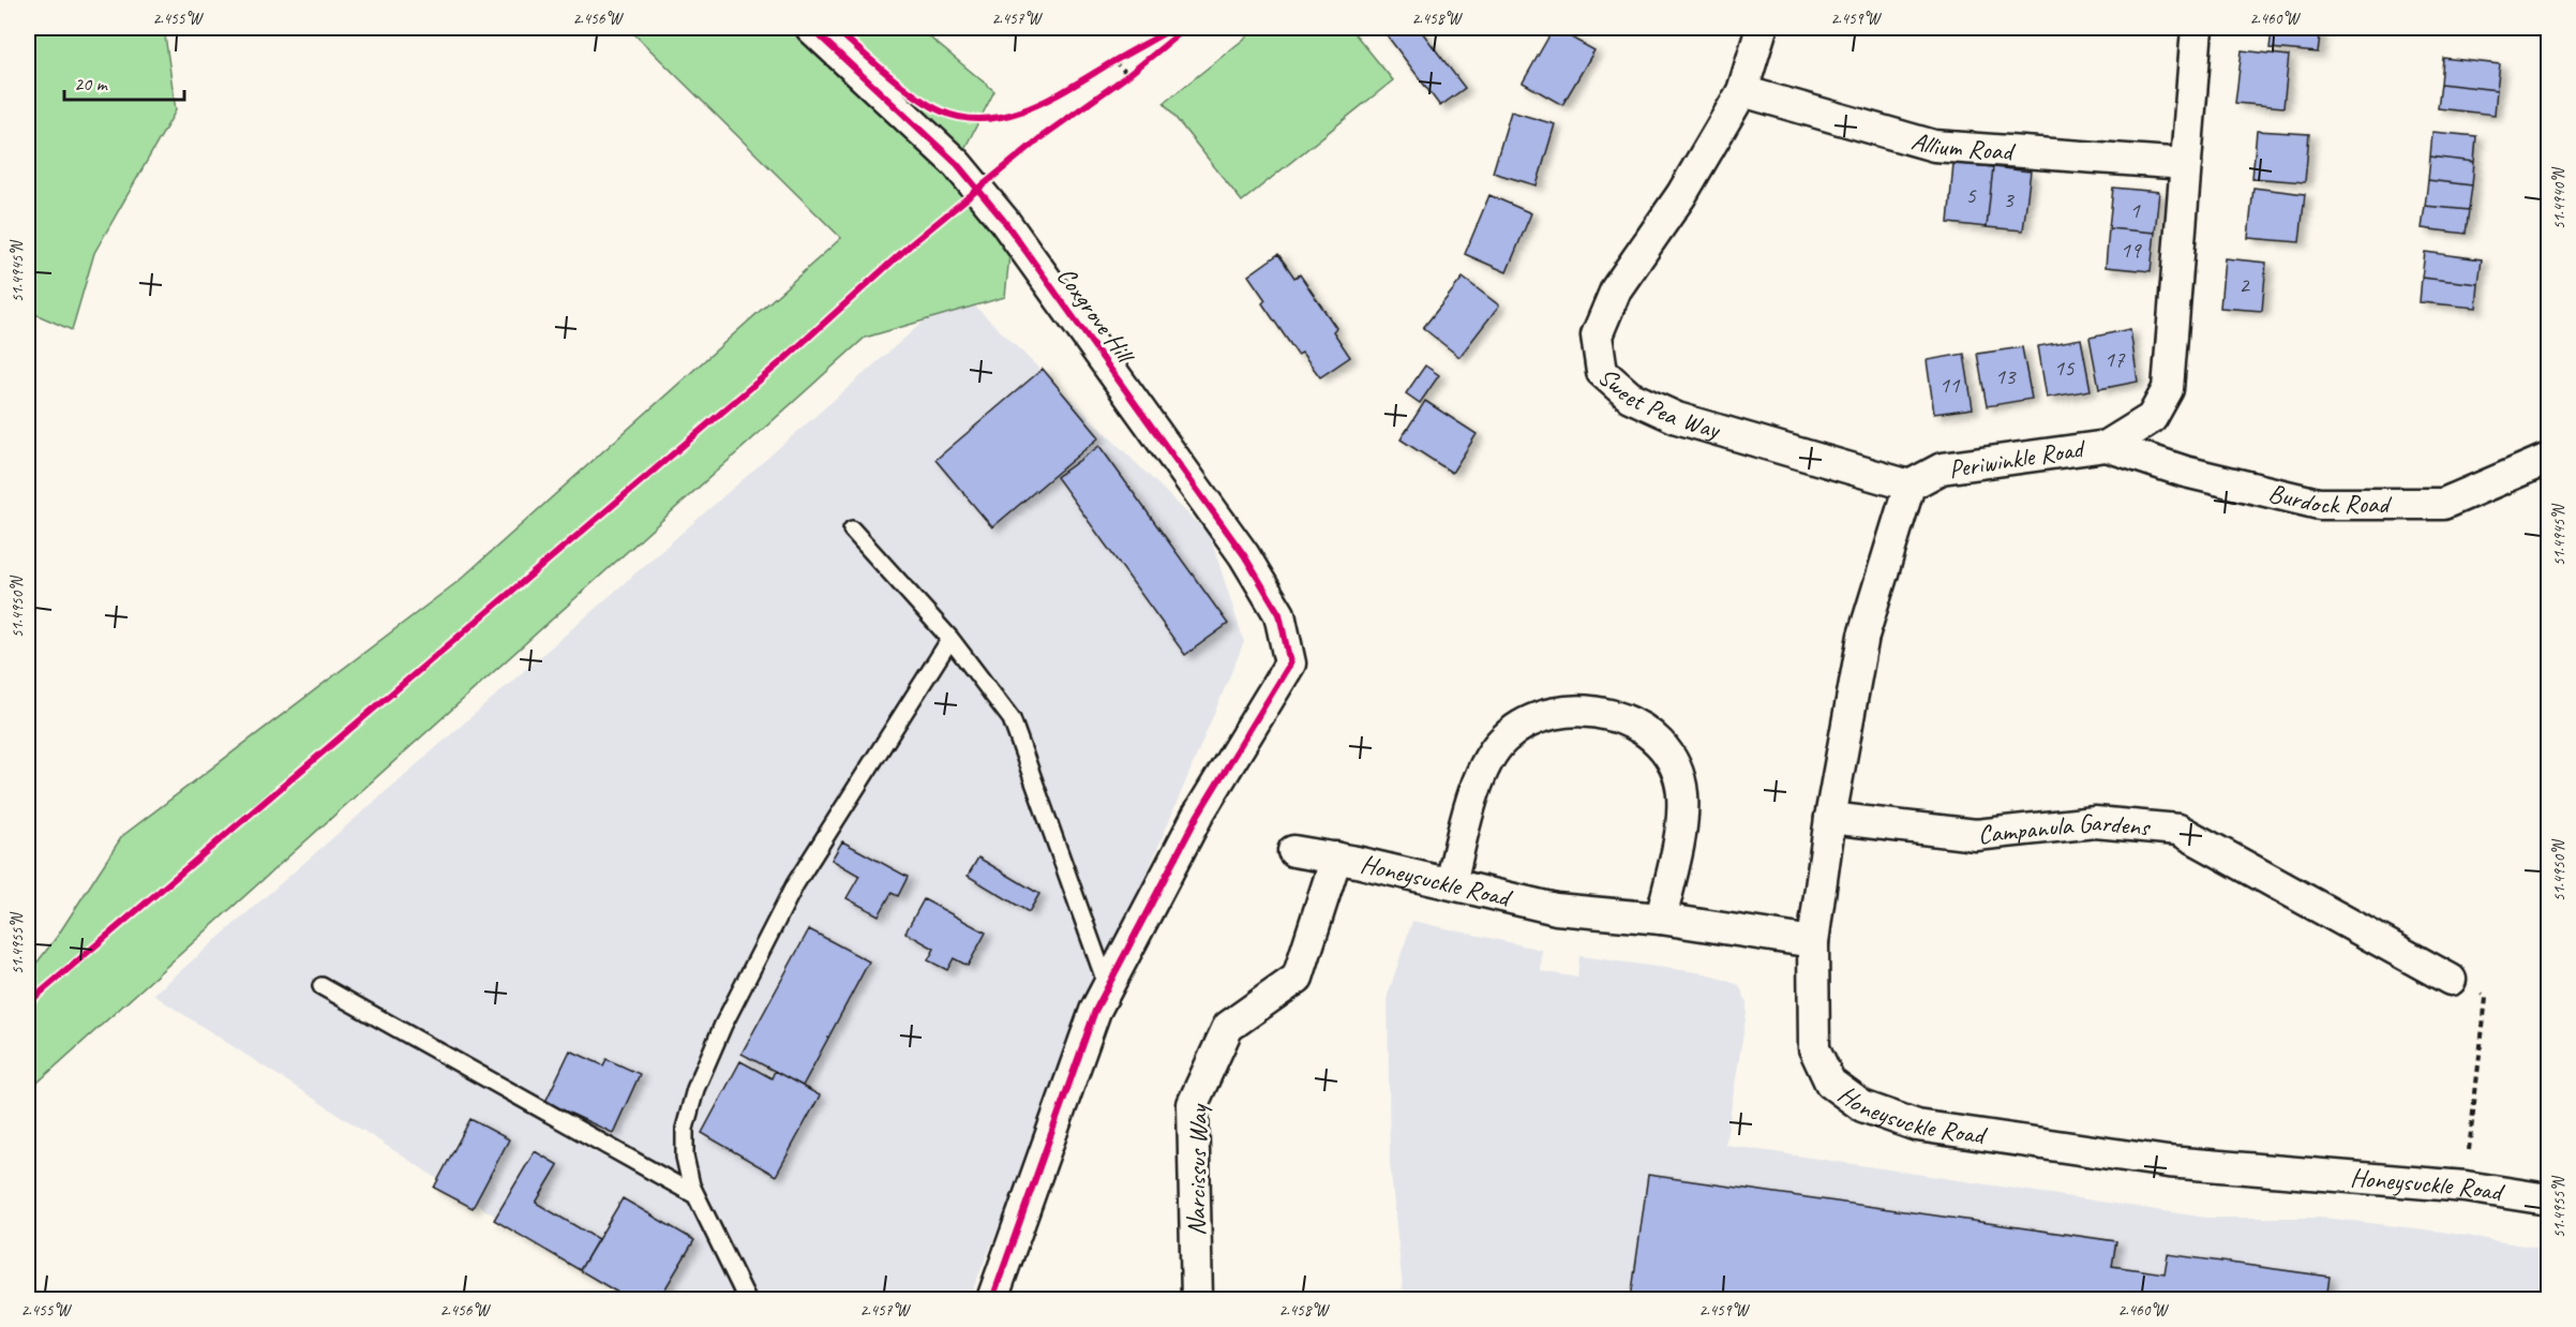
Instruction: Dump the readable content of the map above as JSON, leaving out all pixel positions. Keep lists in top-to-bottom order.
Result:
{
  "streets": {
    "street": [
      "Allium Road",
      "Coxgrove Hill",
      "Sweet Pea Way",
      "Periwinkle Road",
      "Burdock Road",
      "Campanula Gardens",
      "Honeysuckle Road",
      "Narcissus Way"
    ]
  },
  "crossings": [
    ["Allium Road", "Sweet Pea Way"],
    ["Allium Road", "Periwinkle Road"],
    ["Sweet Pea Way", "Periwinkle Road"],
    ["Periwinkle Road", "Burdock Road"],
    ["Honeysuckle Road", "Narcissus Way"]
  ],
  "house_numbers": [
    "5",
    "3",
    "1",
    "19",
    "2",
    "17",
    "15",
    "13",
    "11"
  ],
  "scale_bar": "20 m",
  "coordinates": [
    "2.455°W",
    "2.456°W",
    "2.457°W",
    "2.458°W",
    "2.459°W",
    "2.460°W",
    "51.4940°N",
    "51.4945°N",
    "51.4950°N",
    "51.4955°N"
  ]
}
